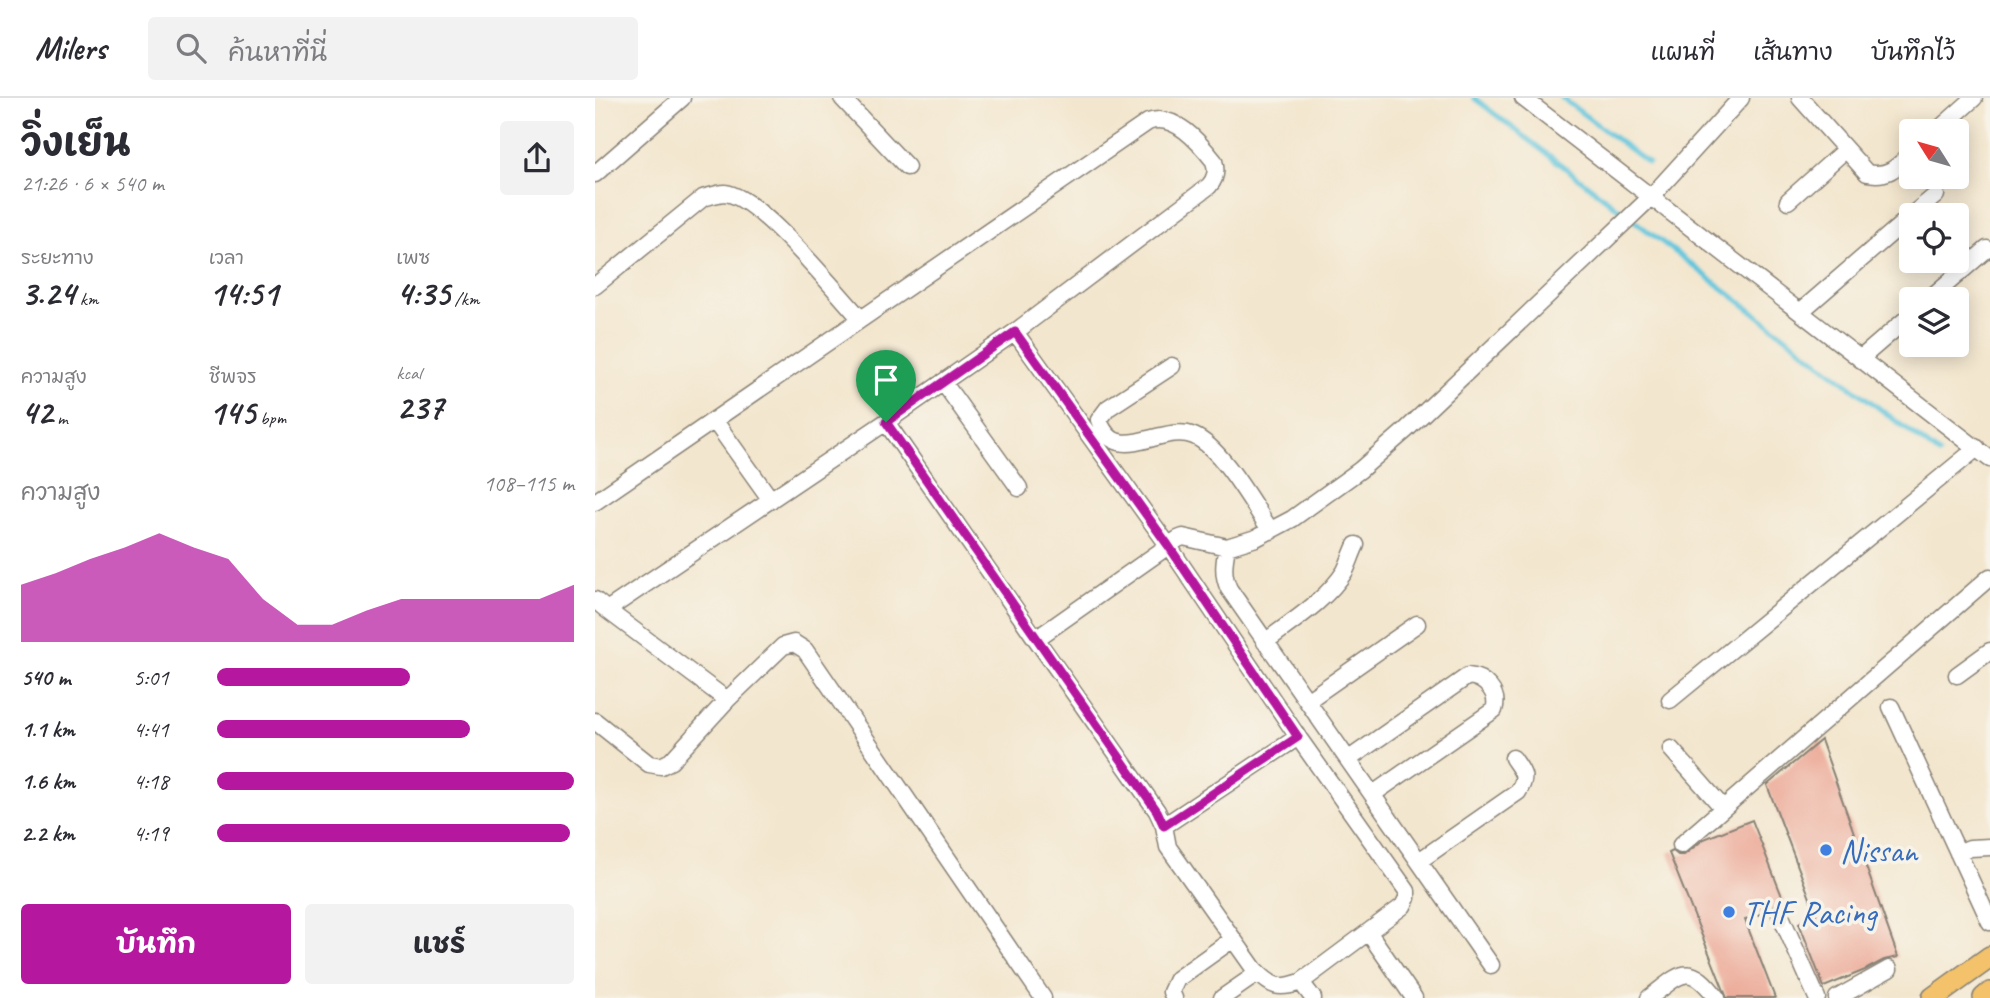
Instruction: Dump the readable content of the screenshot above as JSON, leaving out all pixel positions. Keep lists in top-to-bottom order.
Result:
{
  "places": ["Nissan", "THF Racing"],
  "north": "top left",
  "page": {
    "header": "Milers",
    "search": "ค้นหาที่นี่",
    "nav": ["แผนที่", "เส้นทาง", "บันทึกไว้"],
    "heading": ["วิ่งเย็น", "21:26 · 6 × 540 m"],
    "stats": [
      ["ระยะทาง", "3.24 km"],
      ["เวลา", "14:51"],
      ["เพซ", "4:35 /km"],
      ["ความสูง", "42 m"],
      ["ชีพจร", "145 bpm"],
      ["kcal", "237"]
    ],
    "chart": ["ความสูง", "108–115 m"],
    "list": [
      {
        "name": "540 m",
        "note": "5:01"
      },
      {
        "name": "1.1 km",
        "note": "4:41"
      },
      {
        "name": "1.6 km",
        "note": "4:18"
      },
      {
        "name": "2.2 km",
        "note": "4:19"
      }
    ],
    "buttons": ["บันทึก", "แชร์"]
  }
}
